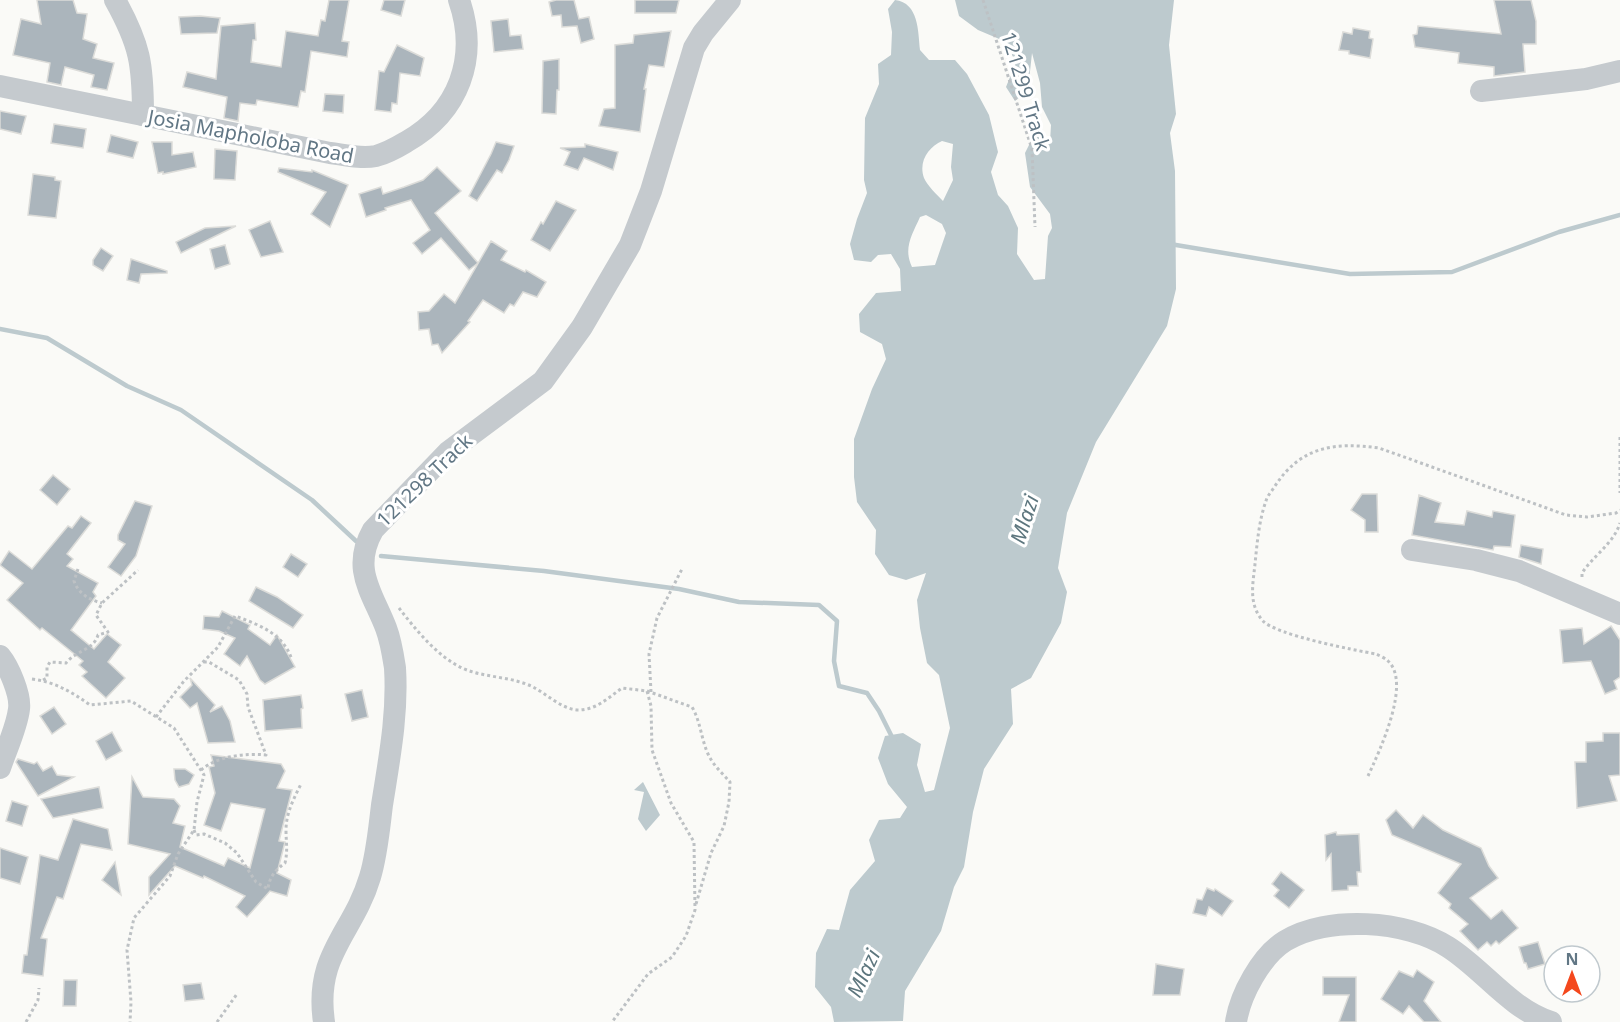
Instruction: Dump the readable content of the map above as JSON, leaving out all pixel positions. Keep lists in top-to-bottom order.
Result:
{
  "streets": {
    "street": ["Josia Mapholoba Road", "121298 Track"],
    "path": ["121299 Track"]
  },
  "water": ["Mlazi"],
  "north": "top"
}
